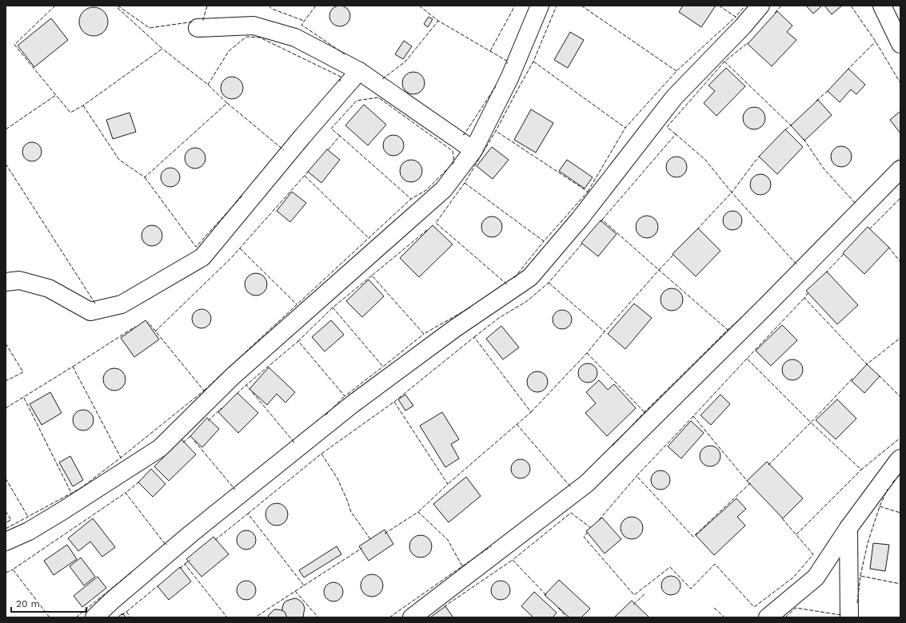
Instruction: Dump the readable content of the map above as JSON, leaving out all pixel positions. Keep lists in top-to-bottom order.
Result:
{
  "scale_bar": "20 m"
}
